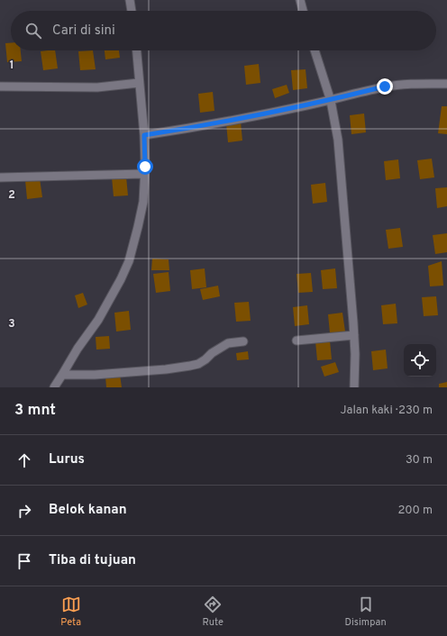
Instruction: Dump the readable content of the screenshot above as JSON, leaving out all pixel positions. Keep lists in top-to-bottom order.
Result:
{
  "page": {
    "search": "Cari di sini",
    "heading": ["3 mnt", "Jalan kaki · 230 m"],
    "list": [
      ["Lurus", "30 m"],
      ["Belok kanan", "200 m"],
      "Tiba di tujuan"
    ],
    "nav": ["Peta", "Rute", "Disimpan"]
  },
  "grid": {
    "rows": ["1", "2", "3"]
  }
}
